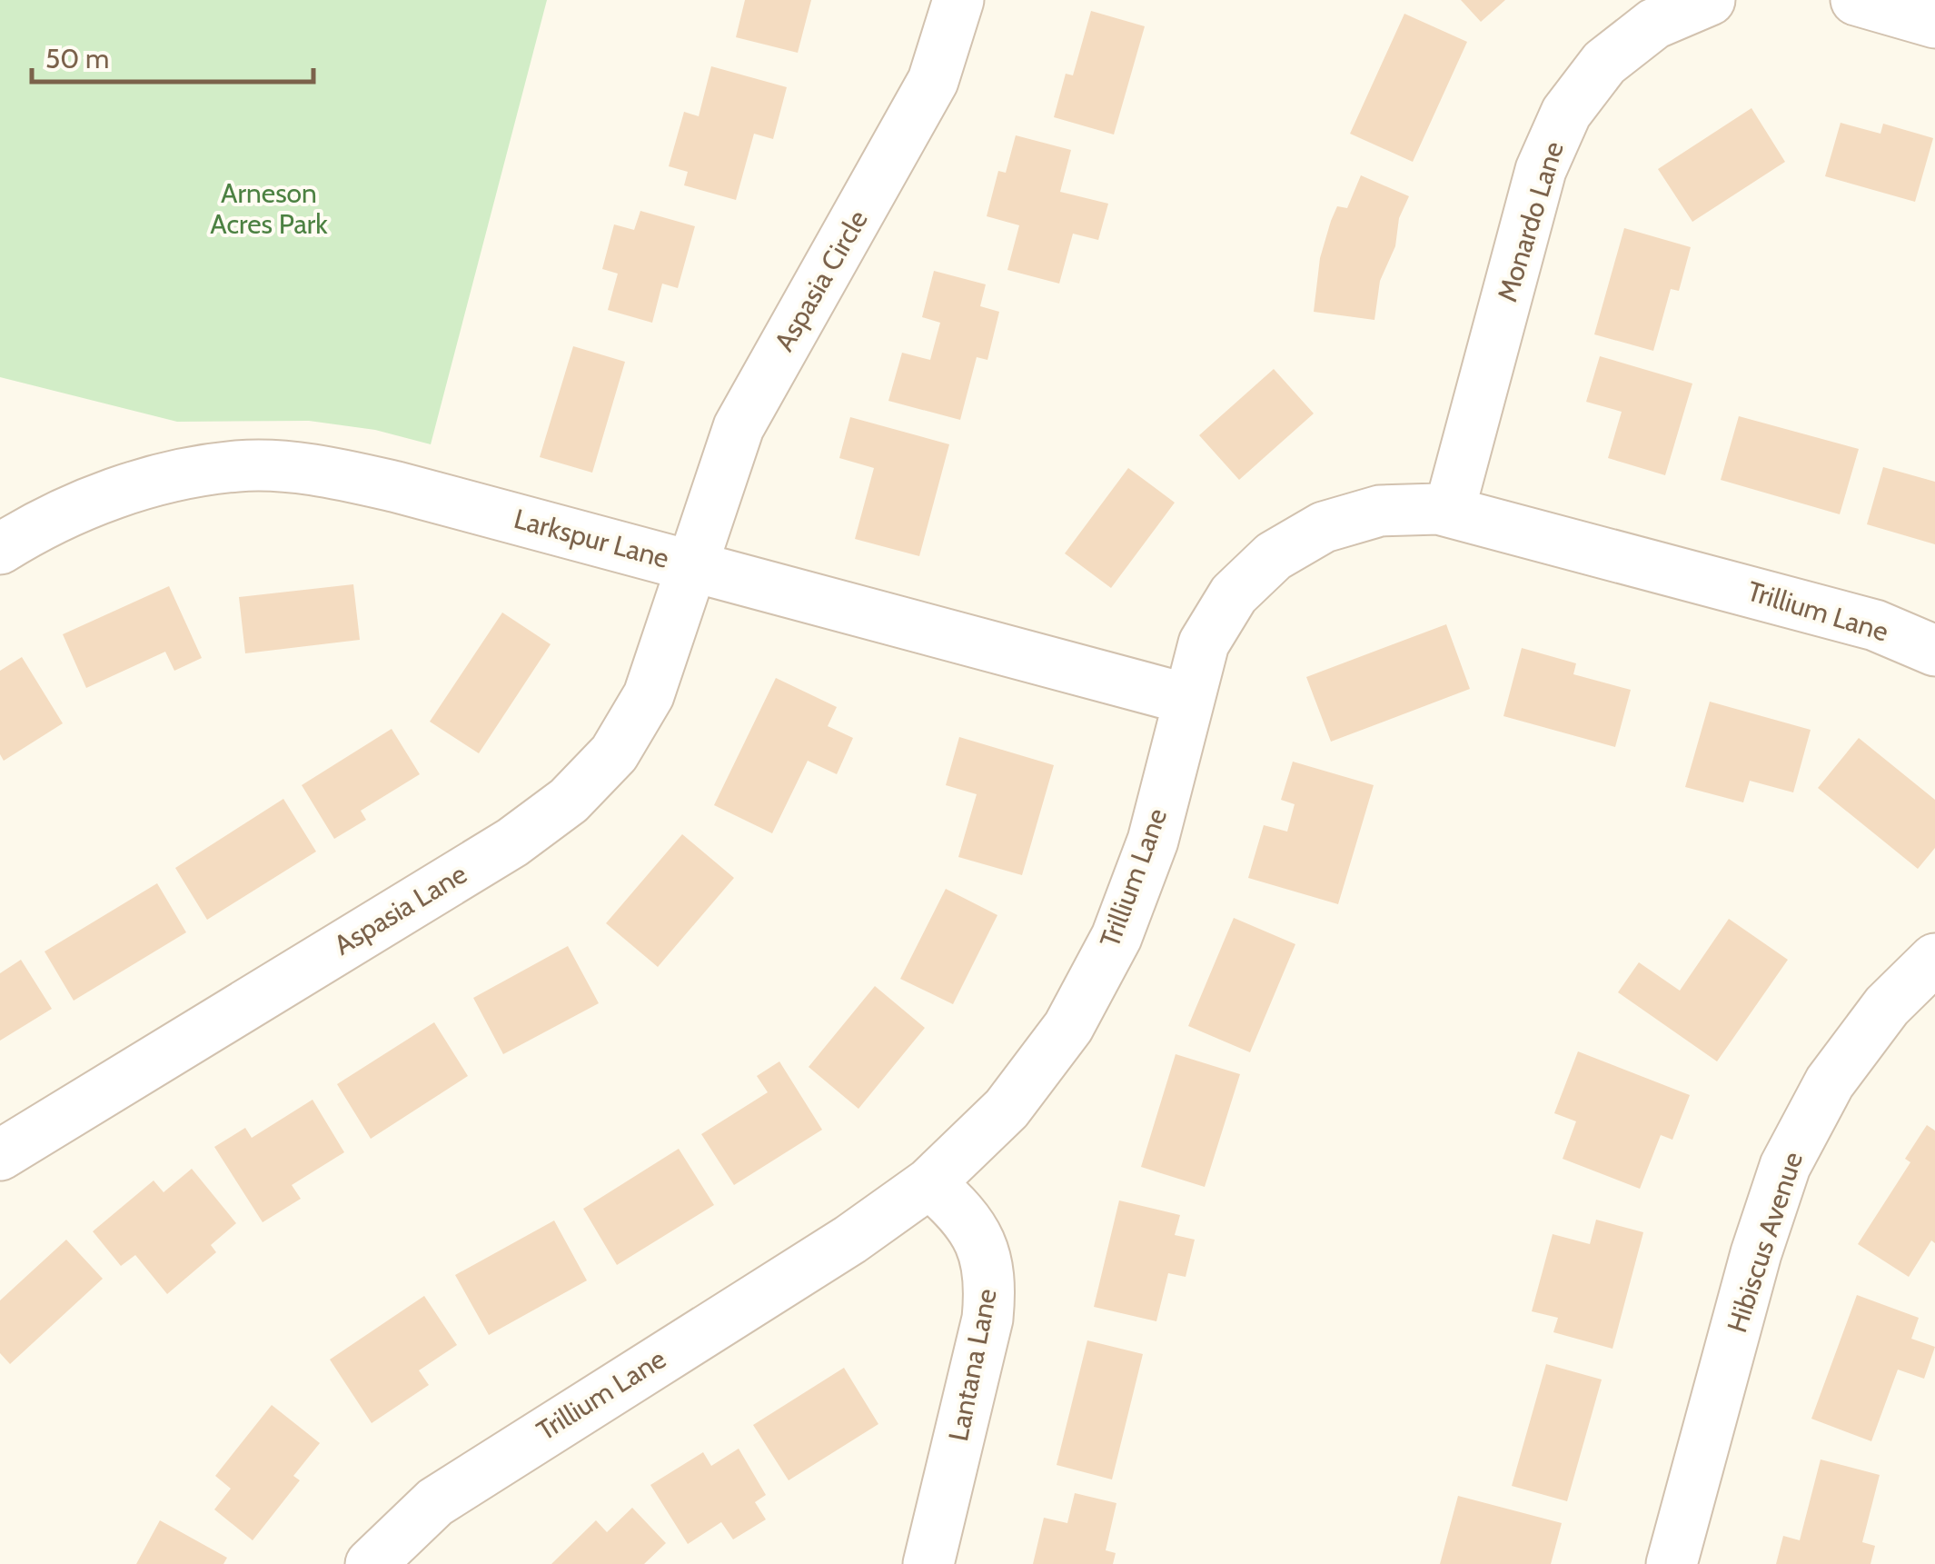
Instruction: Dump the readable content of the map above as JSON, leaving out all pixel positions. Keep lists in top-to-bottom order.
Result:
{
  "streets": {
    "street": [
      "Monardo Lane",
      "Aspasia Circle",
      "Larkspur Lane",
      "Trillium Lane",
      "Aspasia Lane",
      "Hibiscus Avenue",
      "Lantana Lane"
    ]
  },
  "crossings": [
    ["Monardo Lane", "Trillium Lane"],
    ["Aspasia Circle", "Larkspur Lane"],
    ["Aspasia Circle", "Aspasia Lane"],
    ["Larkspur Lane", "Trillium Lane"],
    ["Larkspur Lane", "Aspasia Lane"],
    ["Trillium Lane", "Lantana Lane"]
  ],
  "parks": ["Arneson Acres Park"],
  "scale_bar": "50 m"
}
